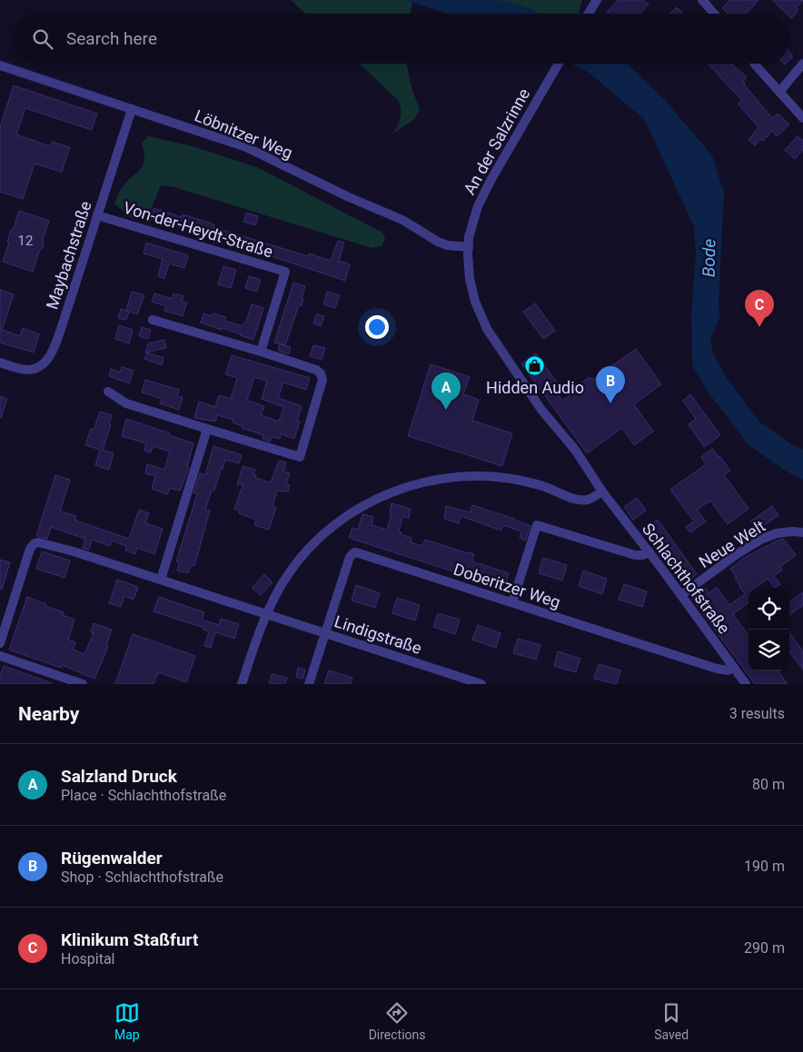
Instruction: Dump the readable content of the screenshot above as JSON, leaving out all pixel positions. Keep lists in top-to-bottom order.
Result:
{
  "streets": {
    "street": [
      "Löbnitzer Weg",
      "An der Salzrinne",
      "Von-der-Heydt-Straße",
      "Maybachstraße",
      "Neue Welt",
      "Schlachthofstraße",
      "Doberitzer Weg",
      "Lindigstraße"
    ]
  },
  "crossings": [
    ["Löbnitzer Weg", "An der Salzrinne"],
    ["Löbnitzer Weg", "Maybachstraße"],
    ["Löbnitzer Weg", "Schlachthofstraße"],
    ["An der Salzrinne", "Schlachthofstraße"],
    ["Von-der-Heydt-Straße", "Maybachstraße"],
    ["Neue Welt", "Schlachthofstraße"],
    ["Schlachthofstraße", "Doberitzer Weg"],
    ["Doberitzer Weg", "Lindigstraße"]
  ],
  "water": ["Bode"],
  "places": {
    "shop": ["Hidden Audio"]
  },
  "house_numbers": ["12"],
  "page": {
    "search": "Search here",
    "pins": ["C", "B", "A"],
    "heading": ["Nearby", "3 results"],
    "list": [
      {
        "mark": "A",
        "name": "Salzland Druck",
        "note": "Place · Schlachthofstraße",
        "value": "80 m"
      },
      {
        "mark": "B",
        "name": "Rügenwalder",
        "note": "Shop · Schlachthofstraße",
        "value": "190 m"
      },
      {
        "mark": "C",
        "name": "Klinikum Staßfurt",
        "note": "Hospital",
        "value": "290 m"
      }
    ],
    "nav": ["Map", "Directions", "Saved"]
  }
}
